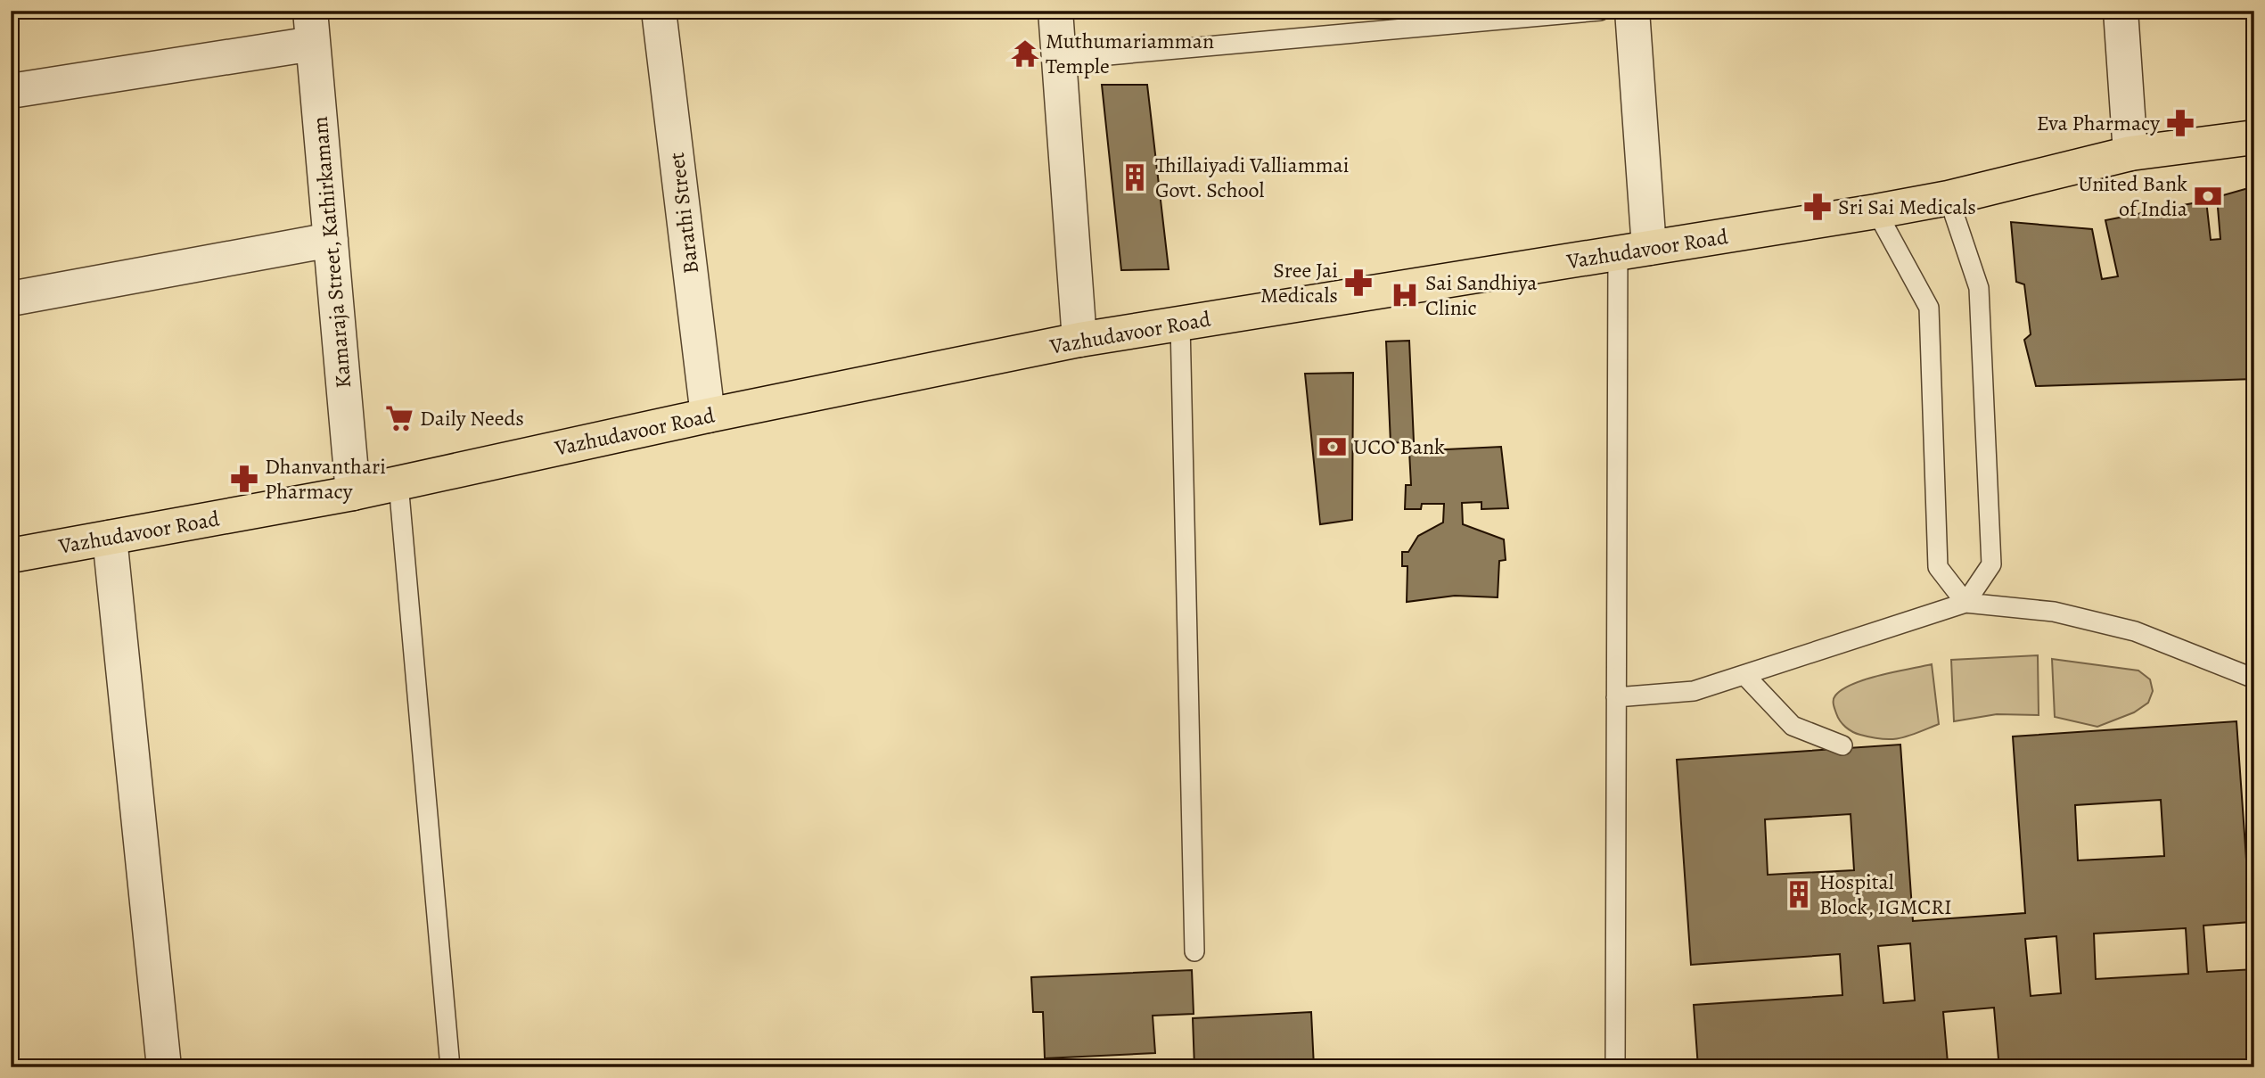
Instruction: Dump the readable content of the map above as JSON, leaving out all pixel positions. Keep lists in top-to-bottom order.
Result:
{
  "streets": {
    "main road": ["Vazhudavoor Road"],
    "street": ["Barathi Street", "Kamaraja Street, Kathirkamam"]
  },
  "crossings": [
    ["Barathi Street", "Vazhudavoor Road"],
    ["Vazhudavoor Road", "Kamaraja Street, Kathirkamam"]
  ],
  "places": {
    "temple": ["Muthumariamman Temple"],
    "pharmacy": [
      "Eva Pharmacy",
      "Sri Sai Medicals",
      "Sree Jai Medicals",
      "Dhanvanthari Pharmacy"
    ],
    "building": ["Thillaiyadi Valliammai Govt. School", "Hospital Block, IGMCRI"],
    "bank": ["United Bank of India", "UCO Bank"],
    "hospital": ["Sai Sandhiya Clinic"],
    "supermarket": ["Daily Needs"]
  }
}
